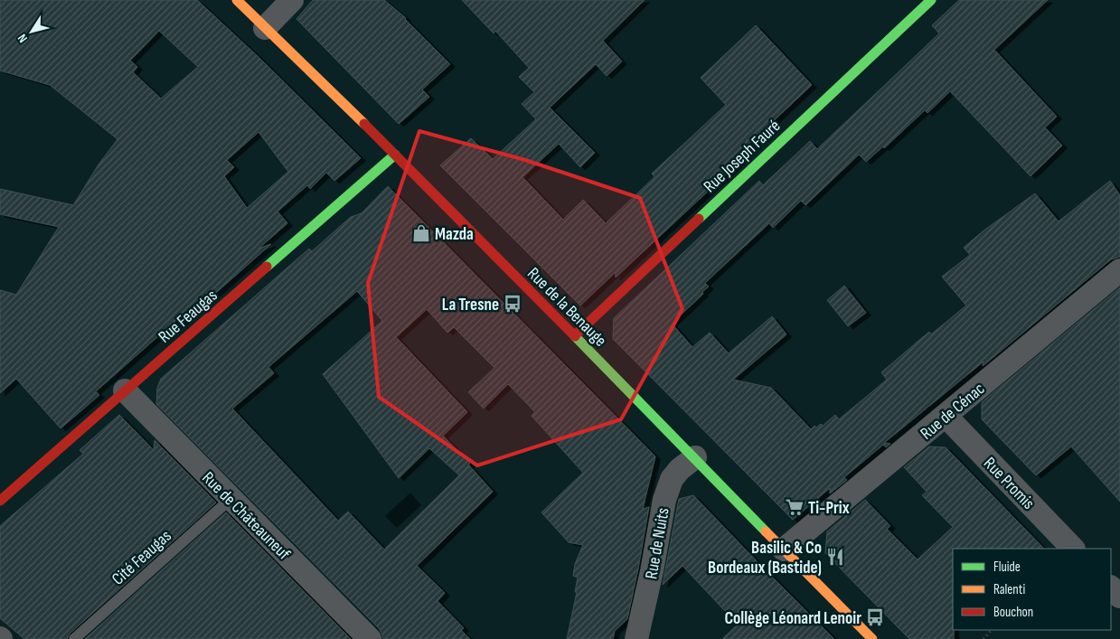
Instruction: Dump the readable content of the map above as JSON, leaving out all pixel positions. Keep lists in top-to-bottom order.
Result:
{
  "streets": {
    "street": [
      "Rue Joseph Fauré",
      "Rue de la Benauge",
      "Rue Feaugas",
      "Rue de Cénac",
      "Rue Promis",
      "Rue de Châteauneuf",
      "Rue de Nuits"
    ],
    "lane": ["Cité Feaugas"]
  },
  "crossings": [
    ["Rue Joseph Fauré", "Rue de la Benauge"],
    ["Rue de la Benauge", "Rue Feaugas"],
    ["Rue de la Benauge", "Rue de Cénac"],
    ["Rue de la Benauge", "Rue de Nuits"],
    ["Rue Feaugas", "Rue de Châteauneuf"],
    ["Rue de Cénac", "Rue Promis"],
    ["Rue de Châteauneuf", "Cité Feaugas"]
  ],
  "places": {
    "shop": ["Mazda"],
    "bus stop": ["La Tresne", "Collège Léonard Lenoir"],
    "supermarket": ["Ti-Prix"],
    "restaurant": ["Basilic & Co Bordeaux (Bastide)"]
  },
  "legend": ["Fluide", "Ralenti", "Bouchon"],
  "north": "bottom left"
}
